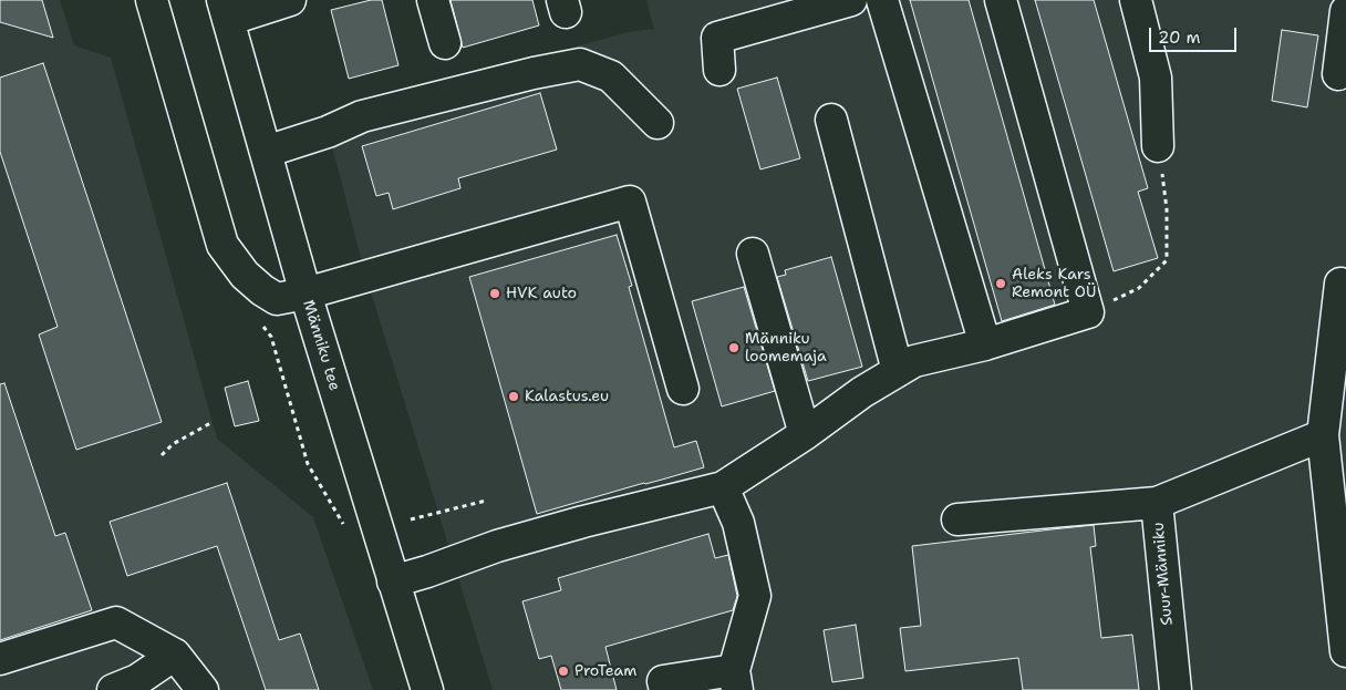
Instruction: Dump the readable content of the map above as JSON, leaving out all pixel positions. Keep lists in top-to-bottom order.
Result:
{
  "streets": {
    "street": ["Männiku tee", "Suur-Männiku"]
  },
  "places": [
    "Aleks Kars Remont OÜ",
    "HVK auto",
    "Männiku loomemaja",
    "Kalastus.eu",
    "ProTeam"
  ],
  "scale_bar": "20 m"
}
